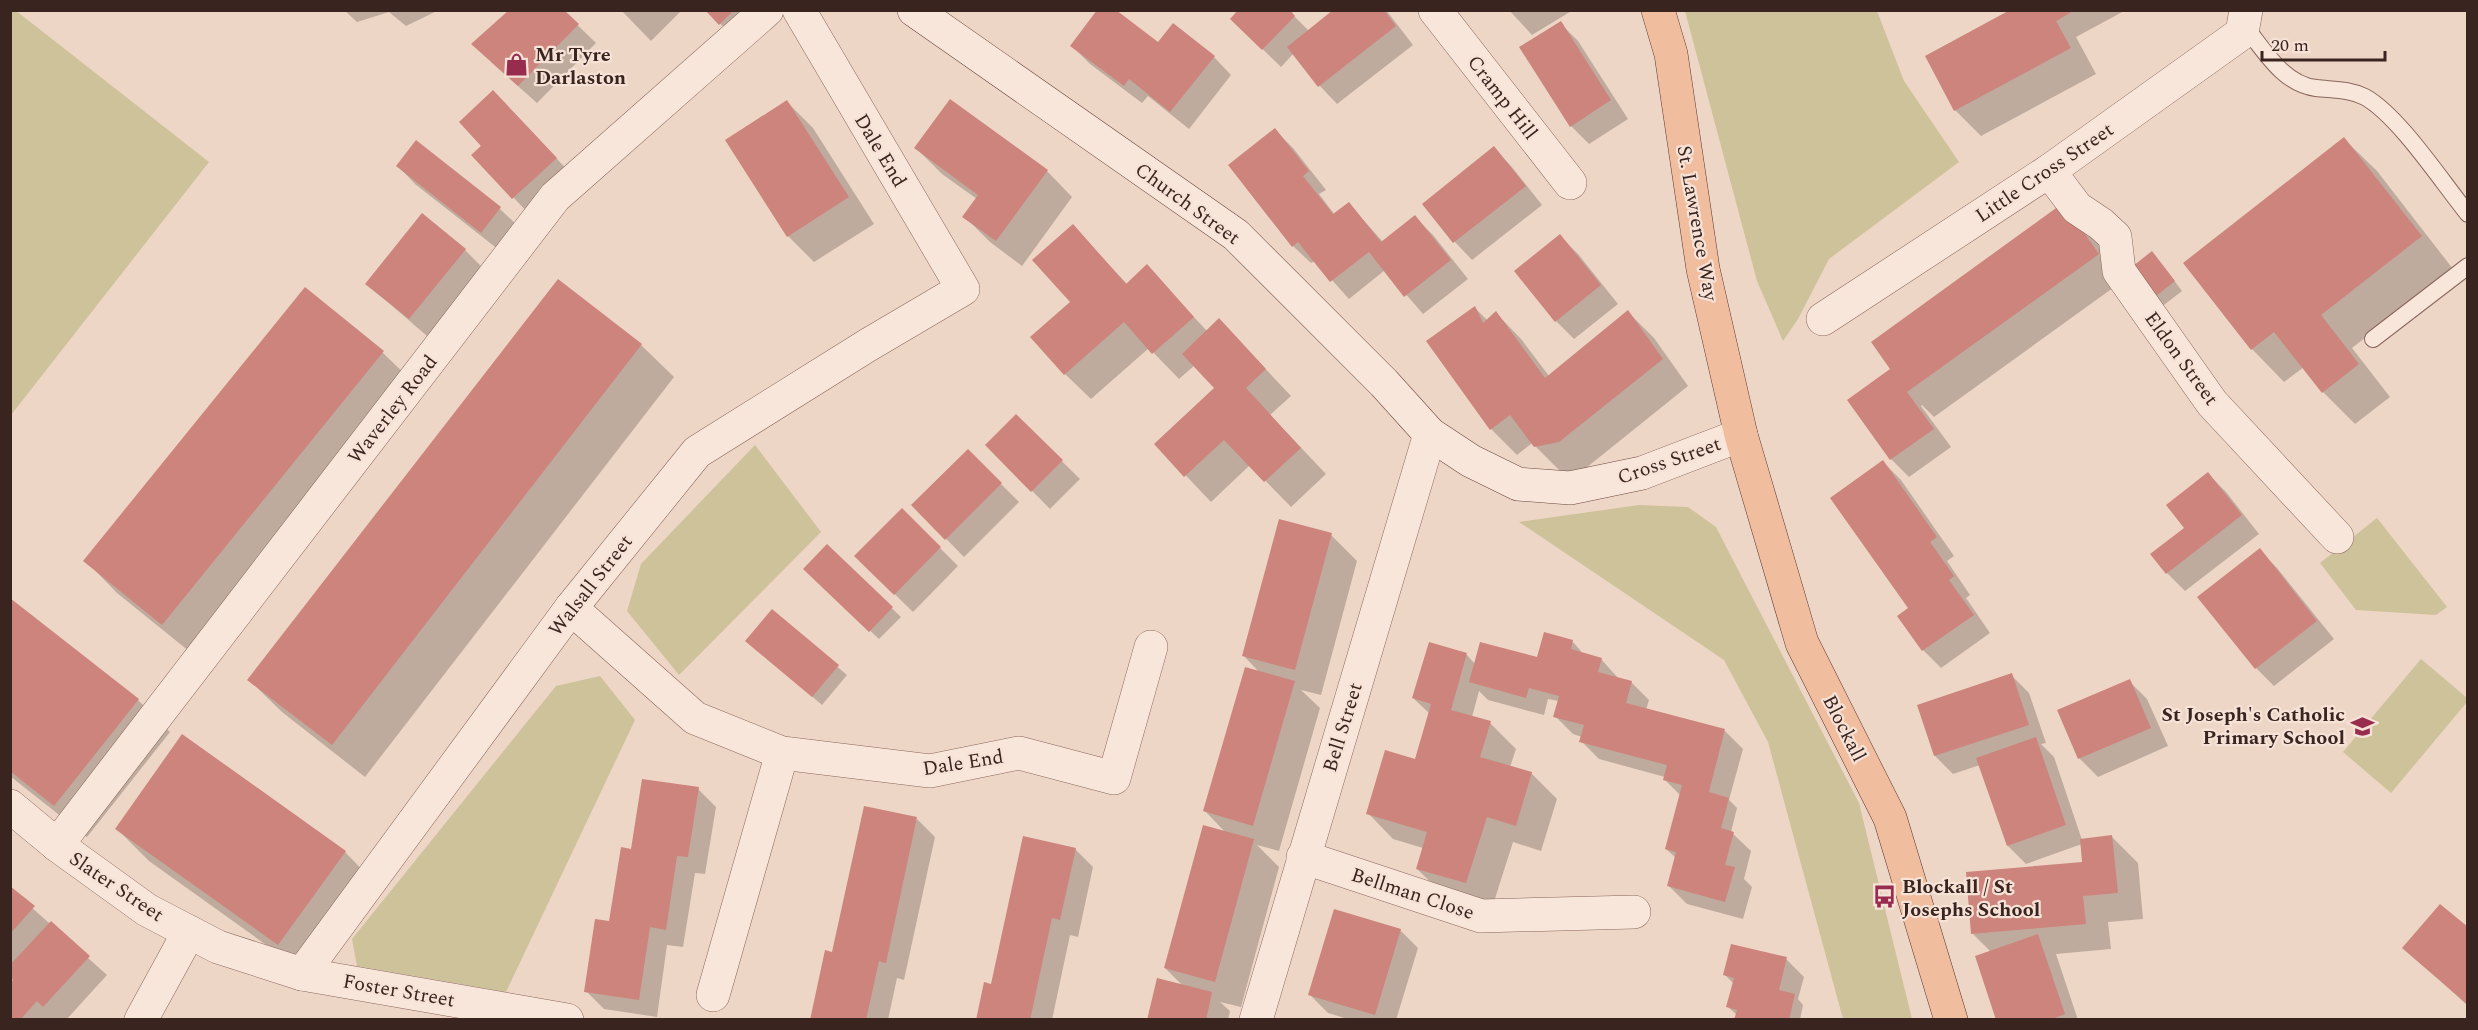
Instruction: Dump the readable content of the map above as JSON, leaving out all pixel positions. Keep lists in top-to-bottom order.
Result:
{
  "streets": {
    "main road": ["St. Lawrence Way", "Blockall"],
    "street": [
      "Cramp Hill",
      "Dale End",
      "Little Cross Street",
      "Church Street",
      "Eldon Street",
      "Waverley Road",
      "Cross Street",
      "Walsall Street",
      "Bell Street",
      "Slater Street",
      "Bellman Close",
      "Foster Street"
    ]
  },
  "crossings": [
    ["Dale End", "Walsall Street"],
    ["Little Cross Street", "Eldon Street"],
    ["Church Street", "Cross Street"],
    ["Church Street", "Bell Street"],
    ["St. Lawrence Way", "Cross Street"],
    ["St. Lawrence Way", "Blockall"],
    ["Waverley Road", "Slater Street"],
    ["Cross Street", "Bell Street"],
    ["Cross Street", "Blockall"],
    ["Walsall Street", "Slater Street"],
    ["Walsall Street", "Foster Street"],
    ["Bell Street", "Bellman Close"],
    ["Slater Street", "Foster Street"]
  ],
  "places": {
    "shop": ["Mr Tyre Darlaston"],
    "school or university": ["St Joseph's Catholic Primary School"],
    "bus stop": ["Blockall / St Josephs School"]
  },
  "scale_bar": "20 m"
}
